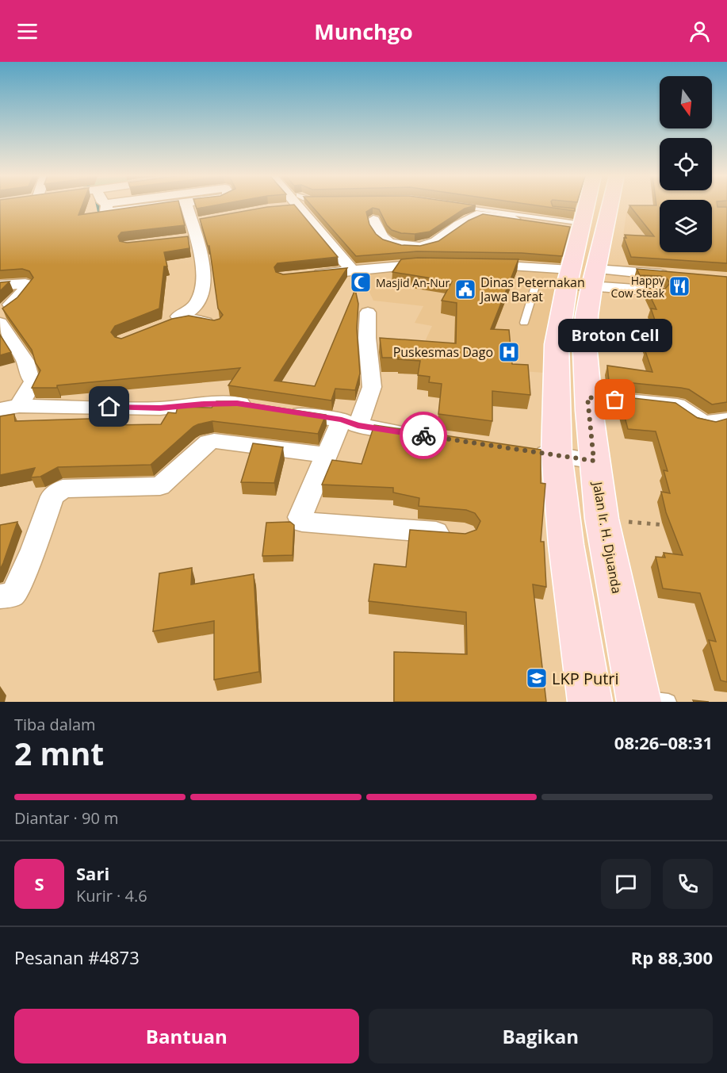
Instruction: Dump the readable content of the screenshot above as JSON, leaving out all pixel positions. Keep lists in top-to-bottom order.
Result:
{
  "streets": {
    "main road": ["Jalan Ir. H. Djuanda"]
  },
  "places": {
    "mosque": ["Masjid An-Nur"],
    "restaurant": ["Happy Cow Steak"],
    "public building": ["Dinas Peternakan Jawa Barat"],
    "hospital": ["Puskesmas Dago"],
    "other": ["Broton Cell"],
    "school or university": ["LKP Putri"]
  },
  "north": "bottom",
  "page": {
    "header": "Munchgo",
    "bubble": "Broton Cell",
    "heading": ["2 mnt", "Tiba dalam", "08:26–08:31"],
    "panel": [
      "Sari",
      "Kurir · 4.6",
      "Pesanan #4873",
      "Rp 88,300"
    ],
    "bar": "Diantar · 90 m",
    "round": "S",
    "buttons": ["Bantuan", "Bagikan"]
  }
}
